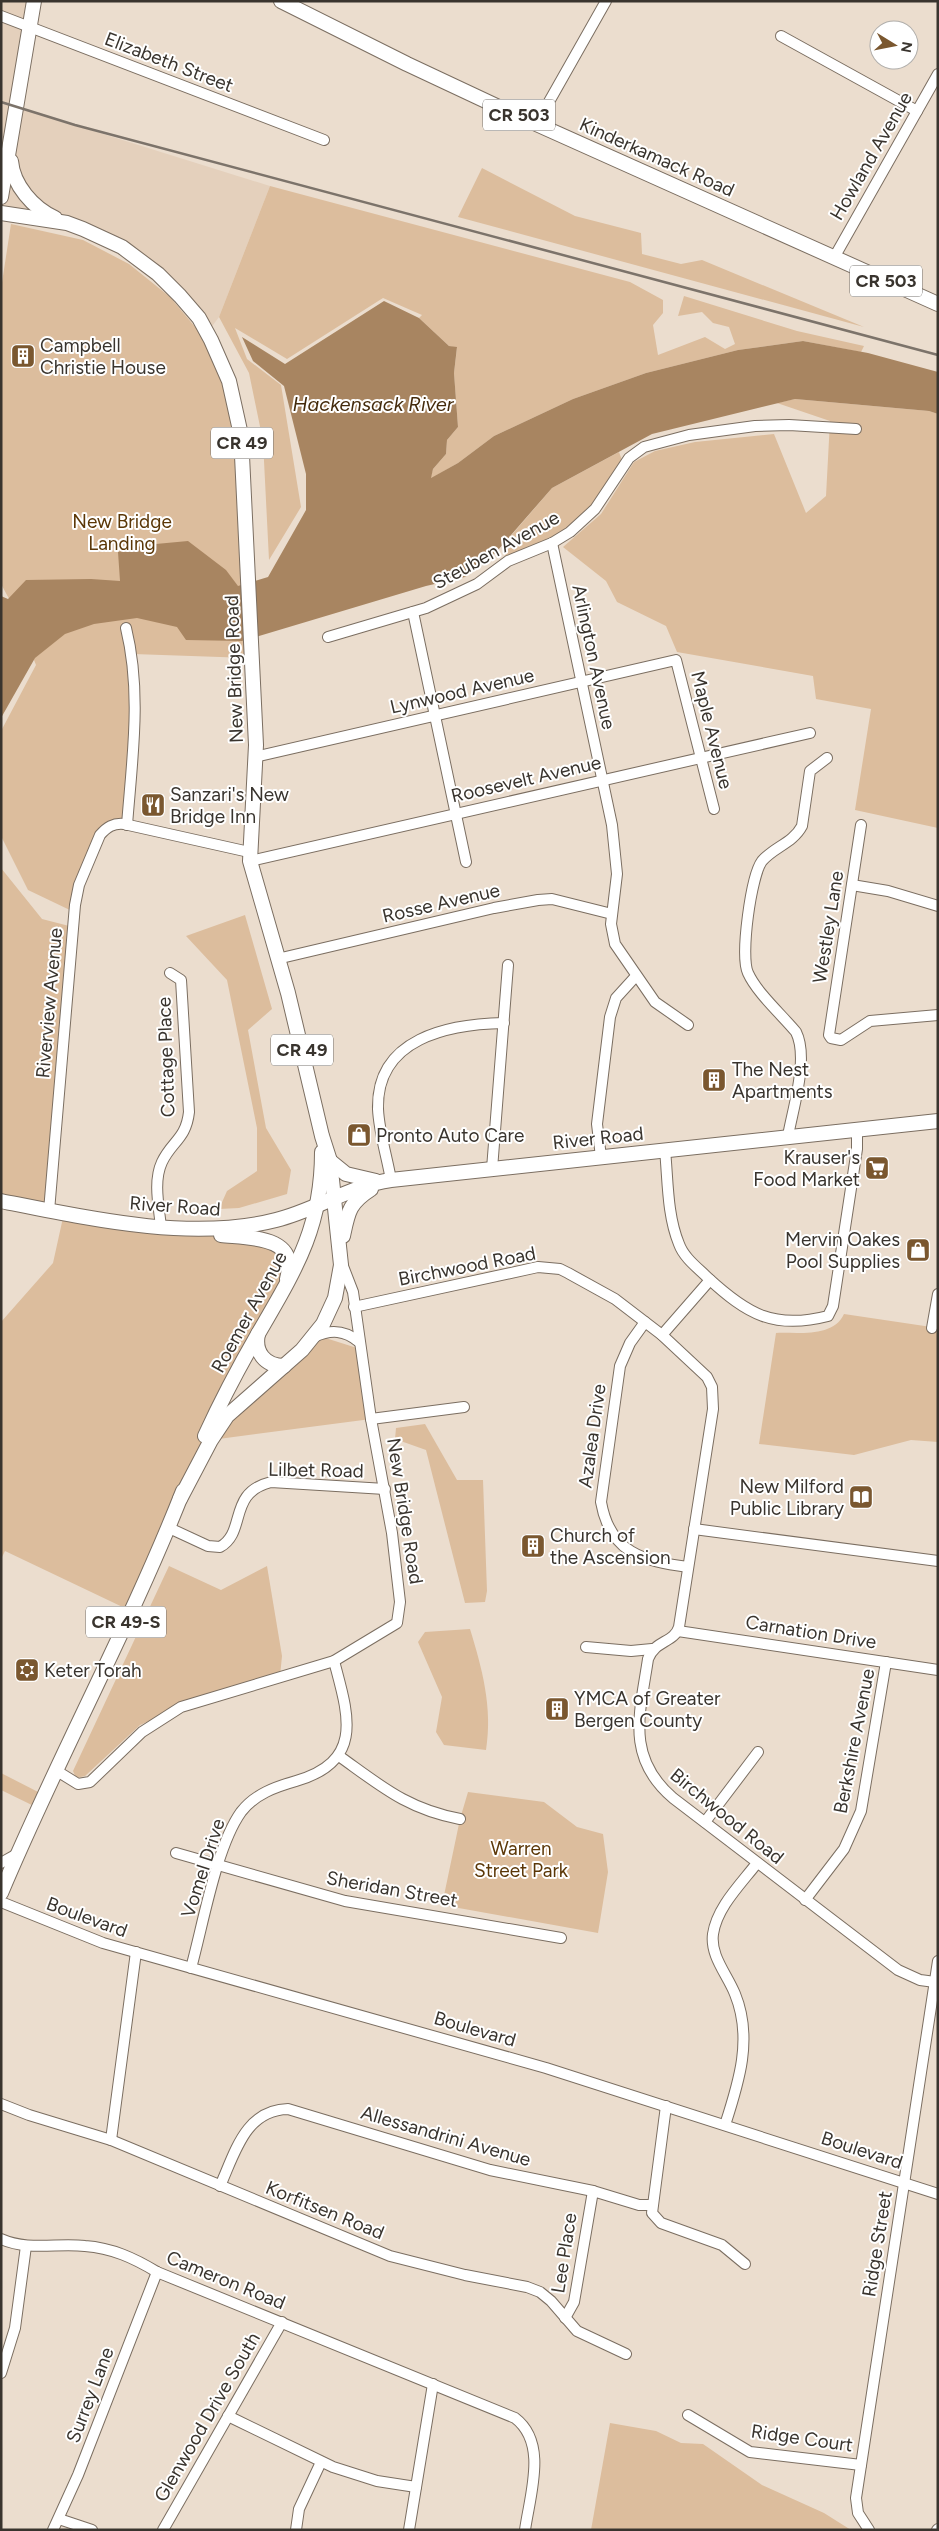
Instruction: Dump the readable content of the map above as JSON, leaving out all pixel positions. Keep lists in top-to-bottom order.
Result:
{
  "streets": {
    "main road": [
      "CR 503",
      "Kinderkamack Road",
      "CR 49",
      "New Bridge Road",
      "River Road",
      "Roemer Avenue",
      "CR 49-S"
    ],
    "street": [
      "Elizabeth Street",
      "Howland Avenue",
      "Steuben Avenue",
      "Arlington Avenue",
      "Lynwood Avenue",
      "Maple Avenue",
      "Roosevelt Avenue",
      "Rosse Avenue",
      "Westley Lane",
      "Riverview Avenue",
      "Cottage Place",
      "Birchwood Road",
      "Azalea Drive",
      "Lilbet Road",
      "Carnation Drive",
      "Berkshire Avenue",
      "Vomel Drive",
      "Sheridan Street",
      "Boulevard",
      "Allessandrini Avenue",
      "Korfitsen Road",
      "Ridge Street",
      "Lee Place",
      "Cameron Road",
      "Surrey Lane",
      "Glenwood Drive South",
      "Ridge Court"
    ]
  },
  "crossings": [
    ["Howland Avenue", "Kinderkamack Road"],
    ["Steuben Avenue", "Arlington Avenue"],
    ["Arlington Avenue", "Lynwood Avenue"],
    ["Arlington Avenue", "Roosevelt Avenue"],
    ["Arlington Avenue", "Rosse Avenue"],
    ["New Bridge Road", "Lynwood Avenue"],
    ["New Bridge Road", "Roosevelt Avenue"],
    ["New Bridge Road", "Rosse Avenue"],
    ["New Bridge Road", "River Road"],
    ["New Bridge Road", "Birchwood Road"],
    ["New Bridge Road", "Roemer Avenue"],
    ["New Bridge Road", "Lilbet Road"],
    ["Lynwood Avenue", "Maple Avenue"],
    ["Maple Avenue", "Roosevelt Avenue"],
    ["Riverview Avenue", "River Road"],
    ["Cottage Place", "River Road"],
    ["River Road", "Roemer Avenue"],
    ["Birchwood Road", "Azalea Drive"],
    ["Birchwood Road", "Carnation Drive"],
    ["Birchwood Road", "Berkshire Avenue"],
    ["Birchwood Road", "Ridge Street"],
    ["Roemer Avenue", "Lilbet Road"],
    ["Carnation Drive", "Berkshire Avenue"],
    ["Vomel Drive", "Sheridan Street"],
    ["Vomel Drive", "Boulevard"],
    ["Boulevard", "Ridge Street"],
    ["Allessandrini Avenue", "Korfitsen Road"],
    ["Allessandrini Avenue", "Lee Place"],
    ["Korfitsen Road", "Lee Place"],
    ["Ridge Street", "Ridge Court"],
    ["Cameron Road", "Surrey Lane"],
    ["Cameron Road", "Glenwood Drive South"]
  ],
  "water": ["Hackensack River"],
  "parks": ["New Bridge Landing", "Warren Street Park"],
  "places": {
    "building": [
      "Campbell Christie House",
      "The Nest Apartments",
      "Church of the Ascension",
      "YMCA of Greater Bergen County"
    ],
    "restaurant": ["Sanzari's New Bridge Inn"],
    "shop": ["Pronto Auto Care", "Mervin Oakes Pool Supplies"],
    "supermarket": ["Krauser's Food Market"],
    "library": ["New Milford Public Library"],
    "synagogue": ["Keter Torah"]
  },
  "north": "right"
}
